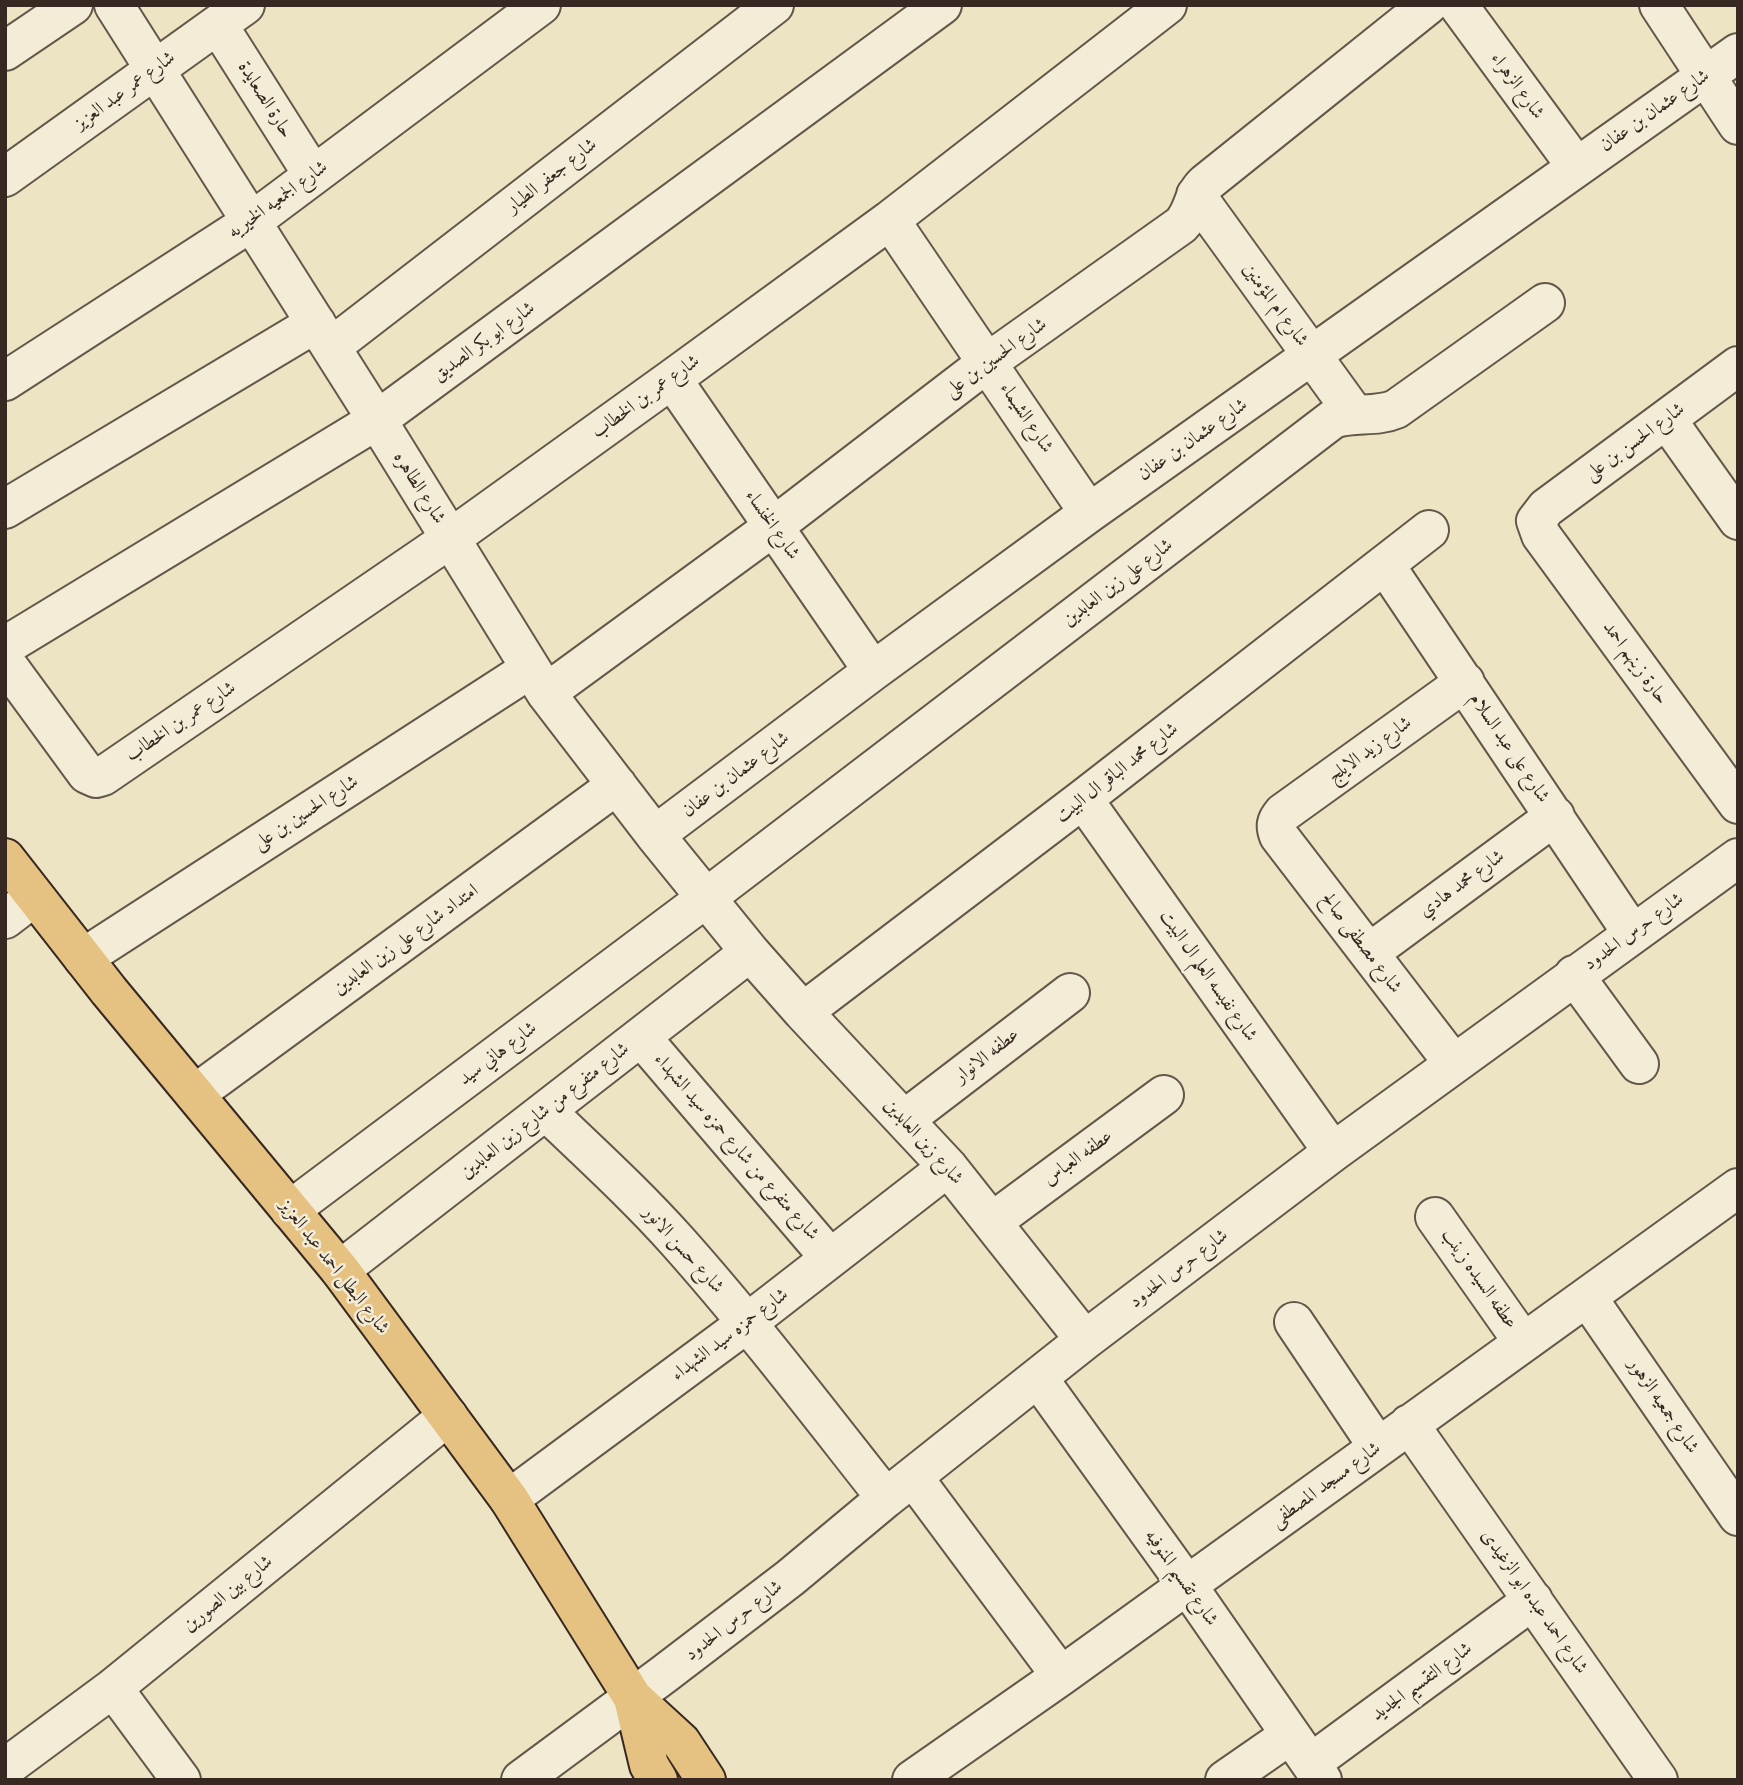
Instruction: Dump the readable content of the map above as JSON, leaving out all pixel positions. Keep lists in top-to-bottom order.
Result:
{
  "streets": {
    "main road": ["شارع البطل احمد عبد العزيز"],
    "street": [
      "شارع الزهراء",
      "شارع عمر عبد العزيز",
      "حارة الصعايدة",
      "شارع عثمان بن عفان",
      "شارع جعفر الطيار",
      "شارع الجمعيه الخيريه",
      "شارع ام المؤمنين",
      "شارع ابو بكر الصديق",
      "شارع الحسين بن على",
      "شارع عمر بن الخطاب",
      "شارع الشيماء",
      "شارع الحسن بن على",
      "شارع الطاهره",
      "شارع الخنساء",
      "شارع على زين العابدين",
      "حارة زينهم احمد",
      "شارع على عبد السلام",
      "شارع زيد الايلج",
      "شارع محمد الباقر ال البيت",
      "شارع محمد هادي",
      "شارع حرس الحدود",
      "امتداد شارع على زين العابدين",
      "شارع مصطفى صالح",
      "شارع نفيسه العلم ال البيت",
      "شارع هاني سيد",
      "عطفه الانوار",
      "شارع متفرع من شارع زين العابدين",
      "شارع زين العابدين",
      "شارع متفرع من شارع حمزه سيد الشهداء",
      "عطفه العباس",
      "شارع حسن الانور",
      "عطفه السيده زينب",
      "شارع حمزه سيد الشهداء",
      "شارع جمعيه الزهور",
      "شارع مسجد المصطفى",
      "شارع تقسيم المنوفيه",
      "شارع بين الصورين",
      "شارع احمد عبده ابو الزغيدى",
      "شارع التقسيم الجديد"
    ]
  },
  "crossings": [
    ["شارع الزهراء", "شارع عثمان بن عفان"],
    ["شارع عمر عبد العزيز", "حارة الصعايدة"],
    ["شارع عمر عبد العزيز", "شارع الطاهره"],
    ["حارة الصعايدة", "شارع الجمعيه الخيريه"],
    ["شارع عثمان بن عفان", "شارع ام المؤمنين"],
    ["شارع عثمان بن عفان", "شارع الشيماء"],
    ["شارع عثمان بن عفان", "شارع الطاهره"],
    ["شارع عثمان بن عفان", "شارع الخنساء"],
    ["شارع جعفر الطيار", "شارع الطاهره"],
    ["شارع الجمعيه الخيريه", "شارع الطاهره"],
    ["شارع ام المؤمنين", "شارع الحسين بن على"],
    ["شارع ام المؤمنين", "شارع على زين العابدين"],
    ["شارع ابو بكر الصديق", "شارع الطاهره"],
    ["شارع الحسين بن على", "شارع الشيماء"],
    ["شارع الحسين بن على", "شارع الطاهره"],
    ["شارع الحسين بن على", "شارع الخنساء"],
    ["شارع الحسين بن على", "شارع البطل احمد عبد العزيز"],
    ["شارع عمر بن الخطاب", "شارع الشيماء"],
    ["شارع عمر بن الخطاب", "شارع الطاهره"],
    ["شارع عمر بن الخطاب", "شارع الخنساء"],
    ["شارع الحسن بن على", "حارة زينهم احمد"],
    ["شارع الطاهره", "شارع على زين العابدين"],
    ["شارع الطاهره", "امتداد شارع على زين العابدين"],
    ["شارع الطاهره", "شارع هاني سيد"],
    ["شارع الطاهره", "شارع متفرع من شارع زين العابدين"],
    ["شارع الطاهره", "شارع زين العابدين"],
    ["شارع على زين العابدين", "شارع هاني سيد"],
    ["شارع على عبد السلام", "شارع زيد الايلج"],
    ["شارع على عبد السلام", "شارع محمد الباقر ال البيت"],
    ["شارع على عبد السلام", "شارع محمد هادي"],
    ["شارع على عبد السلام", "شارع حرس الحدود"],
    ["شارع زيد الايلج", "شارع مصطفى صالح"],
    ["شارع محمد الباقر ال البيت", "شارع نفيسه العلم ال البيت"],
    ["شارع محمد الباقر ال البيت", "شارع زين العابدين"],
    ["شارع محمد هادي", "شارع مصطفى صالح"],
    ["شارع حرس الحدود", "شارع مصطفى صالح"],
    ["شارع حرس الحدود", "شارع نفيسه العلم ال البيت"],
    ["شارع حرس الحدود", "شارع زين العابدين"],
    ["شارع حرس الحدود", "شارع حسن الانور"],
    ["شارع حرس الحدود", "شارع البطل احمد عبد العزيز"],
    ["شارع حرس الحدود", "شارع تقسيم المنوفيه"],
    ["امتداد شارع على زين العابدين", "شارع البطل احمد عبد العزيز"],
    ["شارع هاني سيد", "شارع البطل احمد عبد العزيز"],
    ["عطفه الانوار", "شارع زين العابدين"],
    ["شارع متفرع من شارع زين العابدين", "شارع زين العابدين"],
    ["شارع متفرع من شارع زين العابدين", "شارع متفرع من شارع حمزه سيد الشهداء"],
    ["شارع متفرع من شارع زين العابدين", "شارع حسن الانور"],
    ["شارع متفرع من شارع زين العابدين", "شارع البطل احمد عبد العزيز"],
    ["شارع زين العابدين", "عطفه العباس"],
    ["شارع زين العابدين", "شارع حمزه سيد الشهداء"],
    ["شارع متفرع من شارع حمزه سيد الشهداء", "شارع حمزه سيد الشهداء"],
    ["شارع حسن الانور", "شارع حمزه سيد الشهداء"],
    ["شارع حسن الانور", "شارع مسجد المصطفى"],
    ["شارع البطل احمد عبد العزيز", "شارع حمزه سيد الشهداء"],
    ["شارع البطل احمد عبد العزيز", "شارع بين الصورين"],
    ["عطفه السيده زينب", "شارع مسجد المصطفى"],
    ["شارع جمعيه الزهور", "شارع مسجد المصطفى"],
    ["شارع مسجد المصطفى", "شارع تقسيم المنوفيه"],
    ["شارع مسجد المصطفى", "شارع احمد عبده ابو الزغيدى"],
    ["شارع تقسيم المنوفيه", "شارع التقسيم الجديد"],
    ["شارع احمد عبده ابو الزغيدى", "شارع التقسيم الجديد"]
  ]
}
